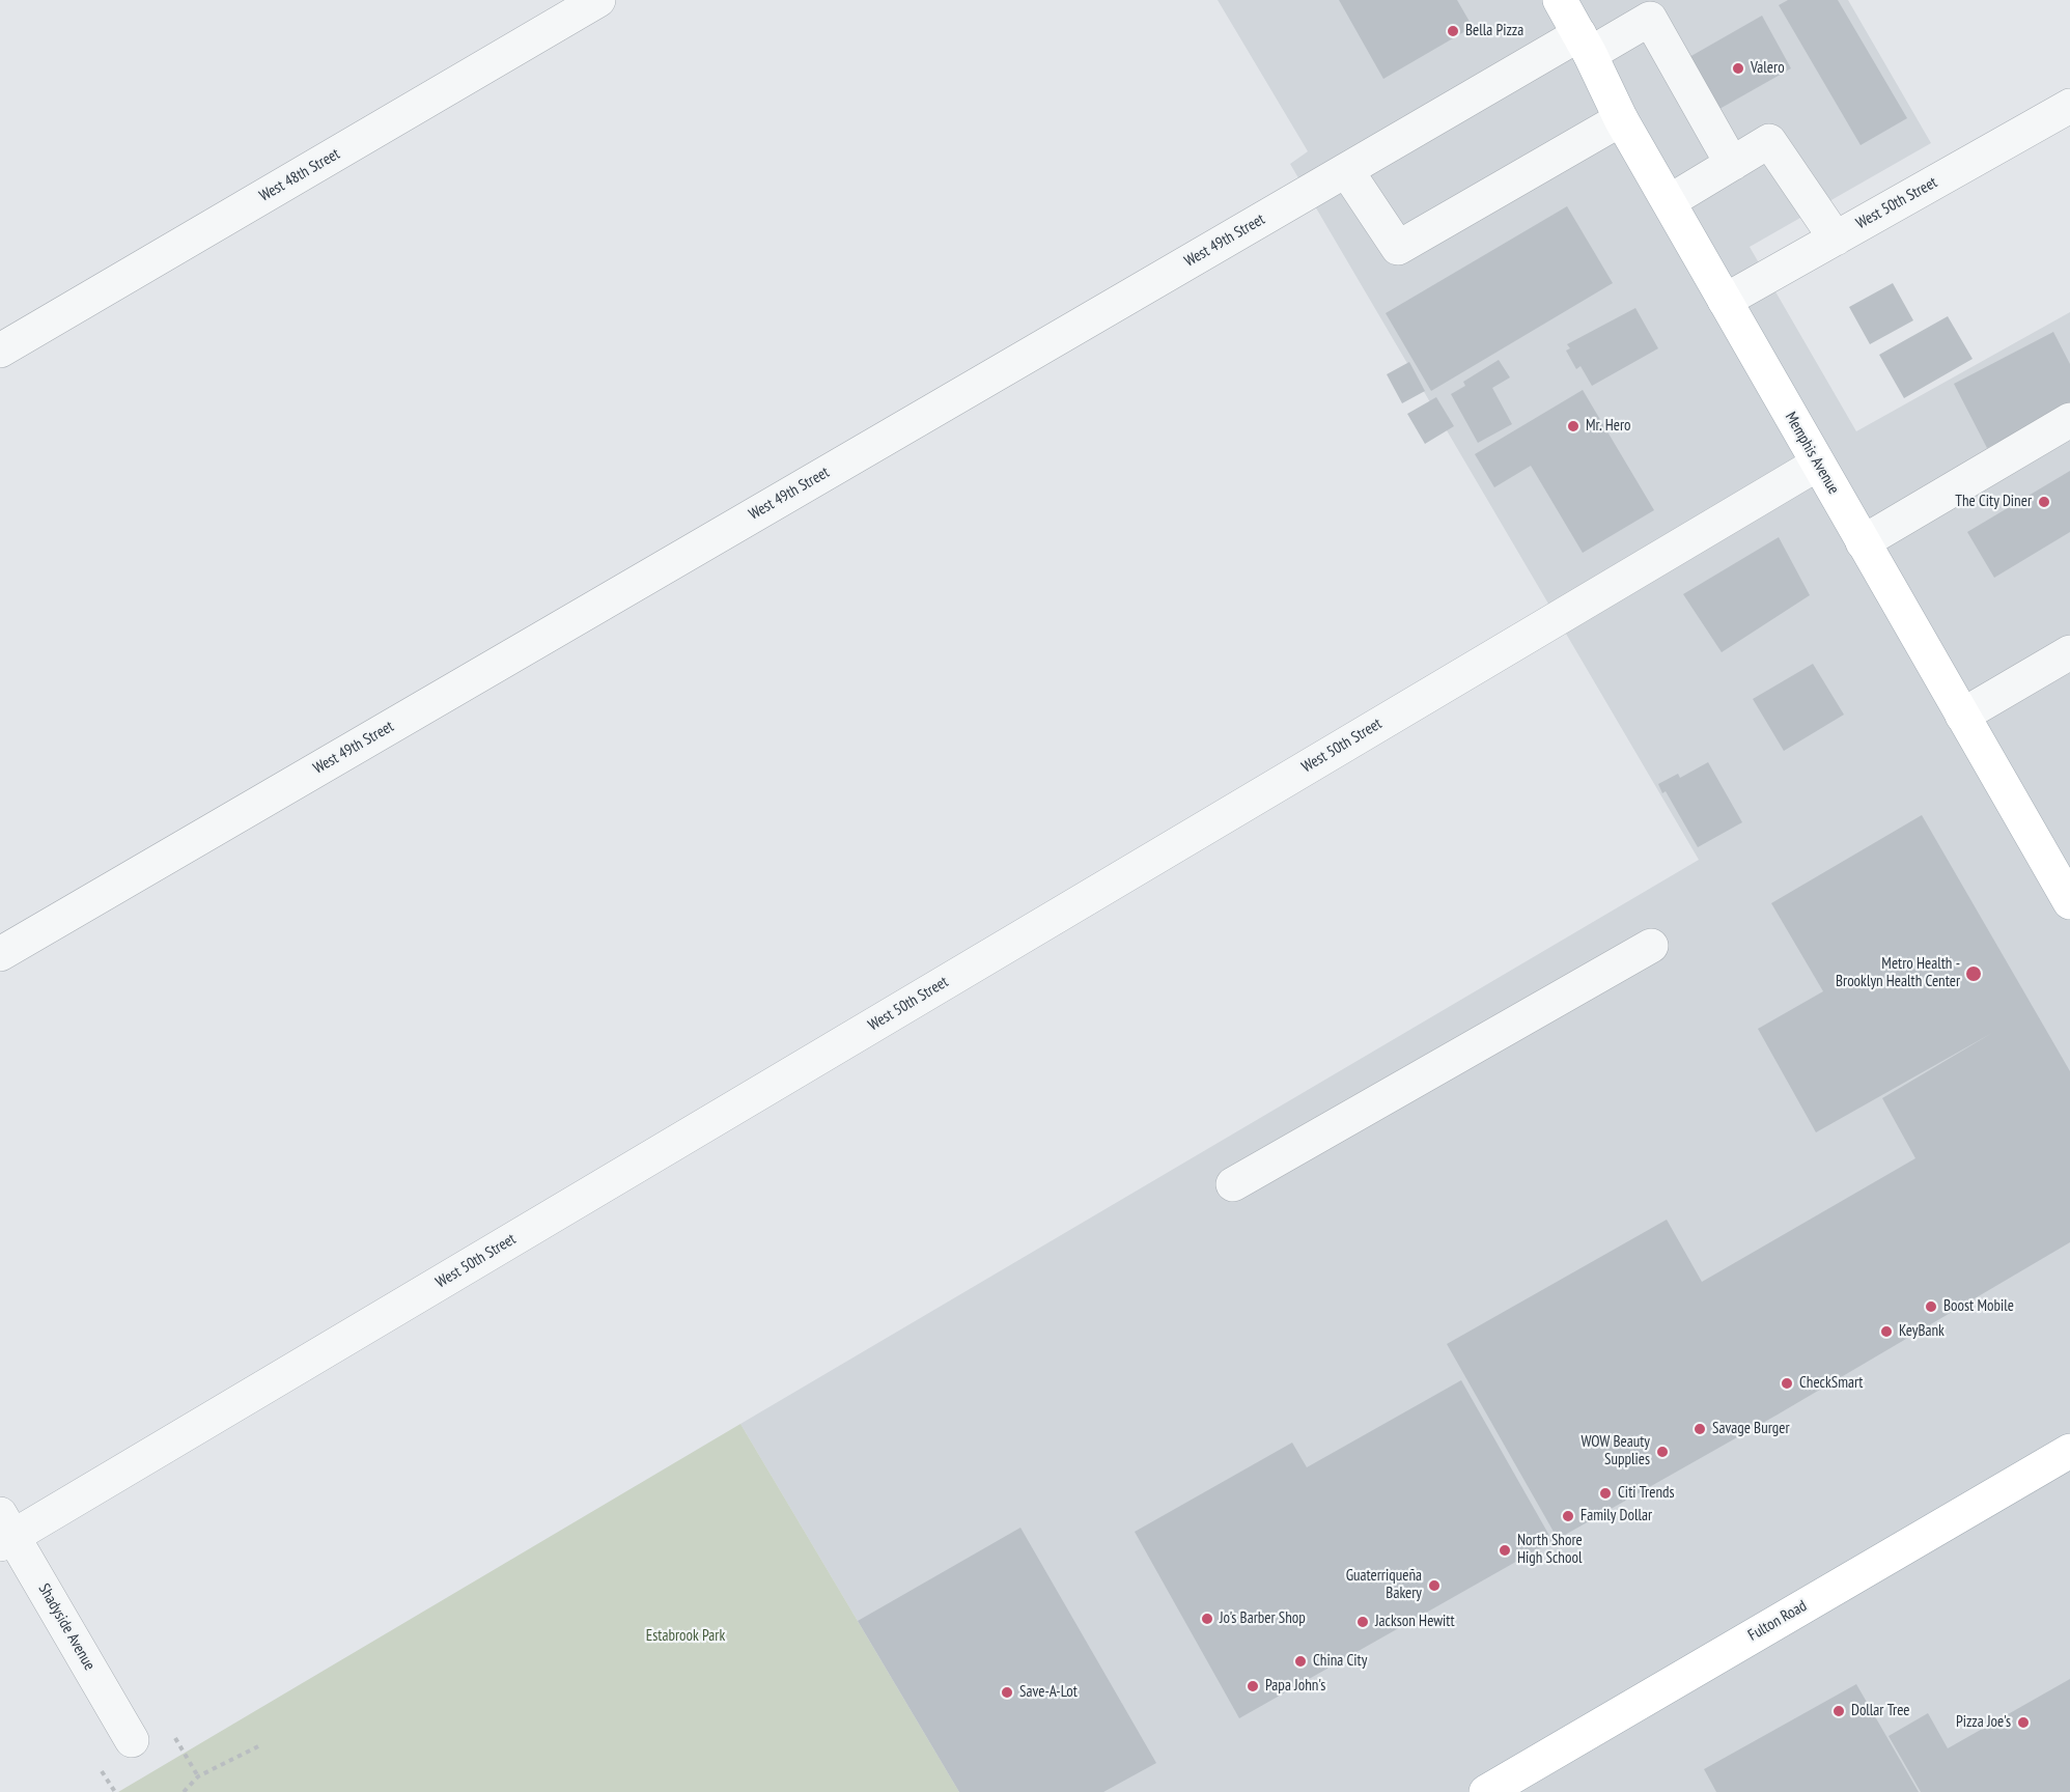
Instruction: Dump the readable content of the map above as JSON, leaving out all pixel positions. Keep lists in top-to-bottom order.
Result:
{
  "streets": {
    "main road": ["Memphis Avenue", "Fulton Road"],
    "street": [
      "West 48th Street",
      "West 50th Street",
      "West 49th Street",
      "Shadyside Avenue"
    ]
  },
  "crossings": [
    ["West 50th Street", "Memphis Avenue"],
    ["West 50th Street", "Shadyside Avenue"],
    ["West 49th Street", "Memphis Avenue"]
  ],
  "parks": ["Estabrook Park"],
  "places": [
    "Bella Pizza",
    "Valero",
    "Mr. Hero",
    "The City Diner",
    "Metro Health - Brooklyn Health Center",
    "Boost Mobile",
    "KeyBank",
    "CheckSmart",
    "Savage Burger",
    "WOW Beauty Supplies",
    "Citi Trends",
    "Family Dollar",
    "North Shore High School",
    "Guaterriqueña Bakery",
    "Jo's Barber Shop",
    "Jackson Hewitt",
    "China City",
    "Papa John's",
    "Save-A-Lot",
    "Dollar Tree",
    "Pizza Joe's"
  ]
}
